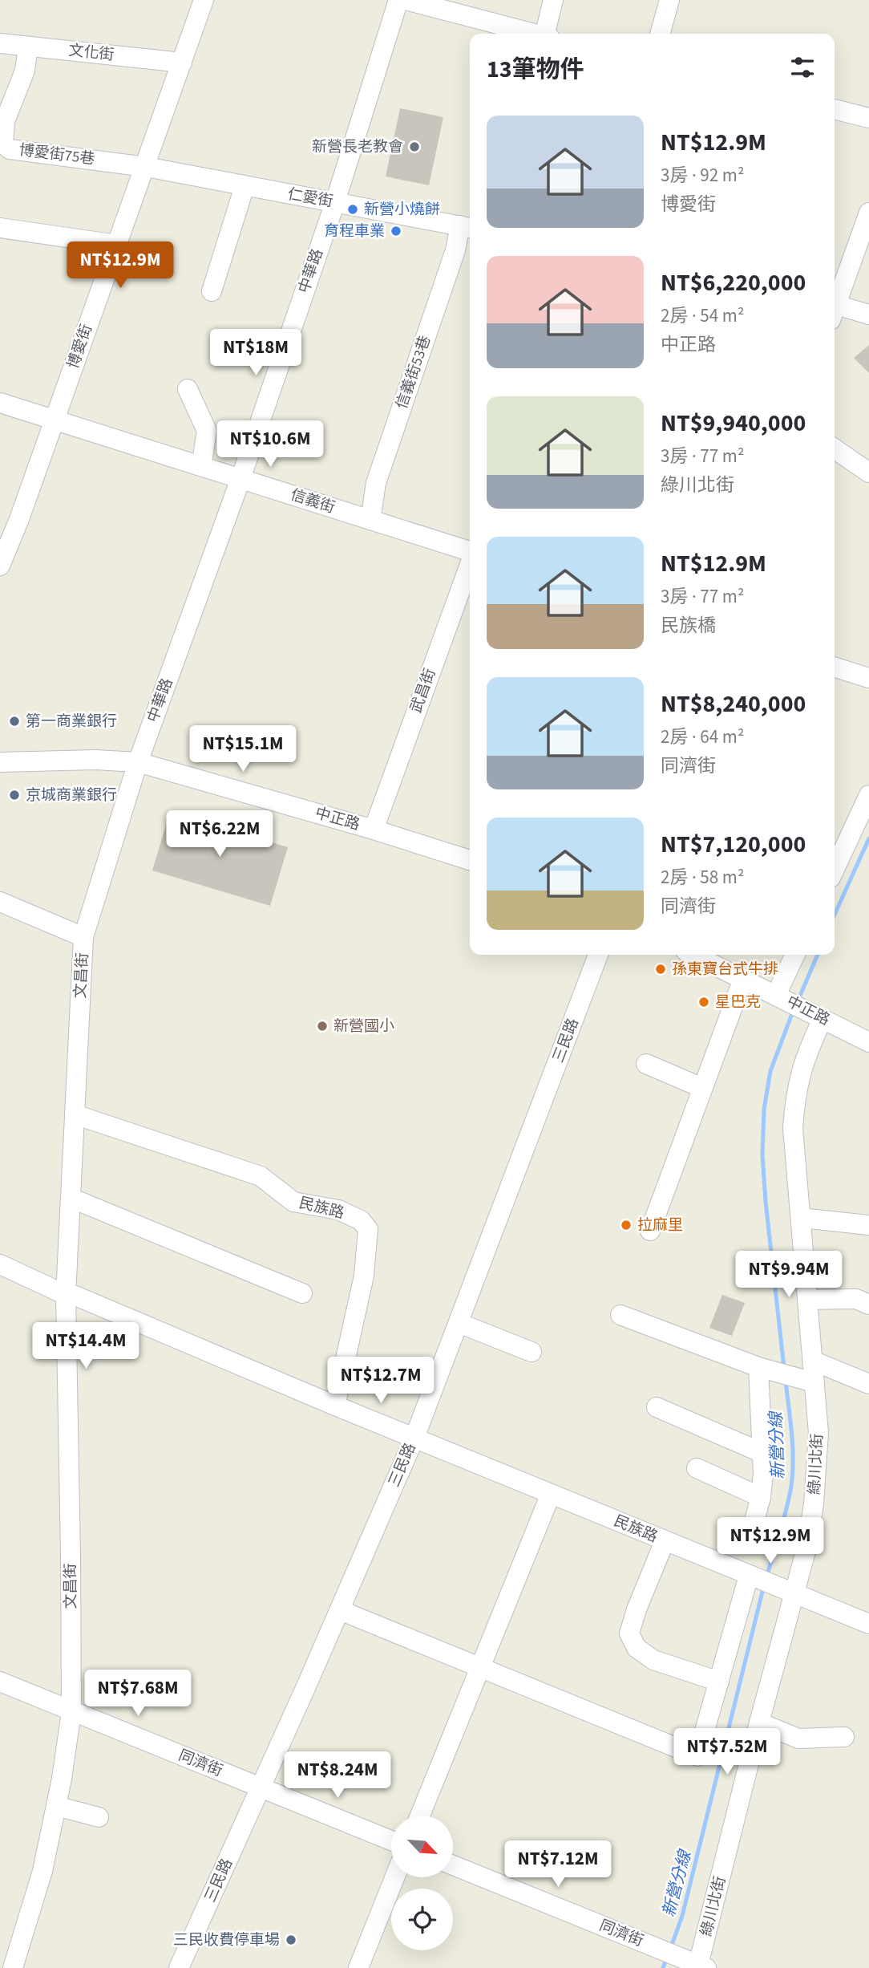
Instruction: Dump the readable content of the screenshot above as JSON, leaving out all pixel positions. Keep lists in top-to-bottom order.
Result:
{
  "streets": {
    "street": [
      "文化街",
      "博愛街75巷",
      "仁愛街",
      "中華路",
      "博愛街",
      "信義街53巷",
      "信義街",
      "武昌街",
      "中正路",
      "文昌街",
      "三民路",
      "民族路",
      "綠川北街",
      "同濟街"
    ]
  },
  "crossings": [
    ["文化街", "博愛街75巷"],
    ["文化街", "博愛街"],
    ["博愛街75巷", "仁愛街"],
    ["博愛街75巷", "博愛街"],
    ["仁愛街", "中華路"],
    ["仁愛街", "博愛街"],
    ["仁愛街", "信義街53巷"],
    ["中華路", "信義街"],
    ["中華路", "中正路"],
    ["中華路", "文昌街"],
    ["博愛街", "信義街"],
    ["信義街53巷", "信義街"],
    ["武昌街", "中正路"],
    ["中正路", "文昌街"],
    ["中正路", "綠川北街"],
    ["文昌街", "民族路"],
    ["文昌街", "同濟街"],
    ["三民路", "民族路"],
    ["三民路", "同濟街"],
    ["民族路", "綠川北街"],
    ["綠川北街", "同濟街"]
  ],
  "water": ["新營分線"],
  "places": [
    "新營長老教會",
    "新營小燒餅",
    "育程車業",
    "第一商業銀行",
    "京城商業銀行",
    "孫東寶台式牛排",
    "星巴克",
    "新營國小",
    "拉麻里",
    "三民收費停車場"
  ],
  "north": "bottom right",
  "page": {
    "heading": "13筆物件",
    "list": [
      {
        "name": "NT$12.9M",
        "note": "3房 · 92 m² · 博愛街"
      },
      {
        "name": "NT$6,220,000",
        "note": "2房 · 54 m² · 中正路"
      },
      {
        "name": "NT$9,940,000",
        "note": "3房 · 77 m² · 綠川北街"
      },
      {
        "name": "NT$12.9M",
        "note": "3房 · 77 m² · 民族橋"
      },
      {
        "name": "NT$8,240,000",
        "note": "2房 · 64 m² · 同濟街"
      },
      {
        "name": "NT$7,120,000",
        "note": "2房 · 58 m² · 同濟街"
      }
    ],
    "price": [
      "NT$12.9M",
      "NT$18M",
      "NT$10.6M",
      "NT$15.1M",
      "NT$6.22M",
      "NT$9.94M",
      "NT$14.4M",
      "NT$12.7M",
      "NT$12.9M",
      "NT$7.68M",
      "NT$7.52M",
      "NT$8.24M",
      "NT$7.12M"
    ]
  }
}
